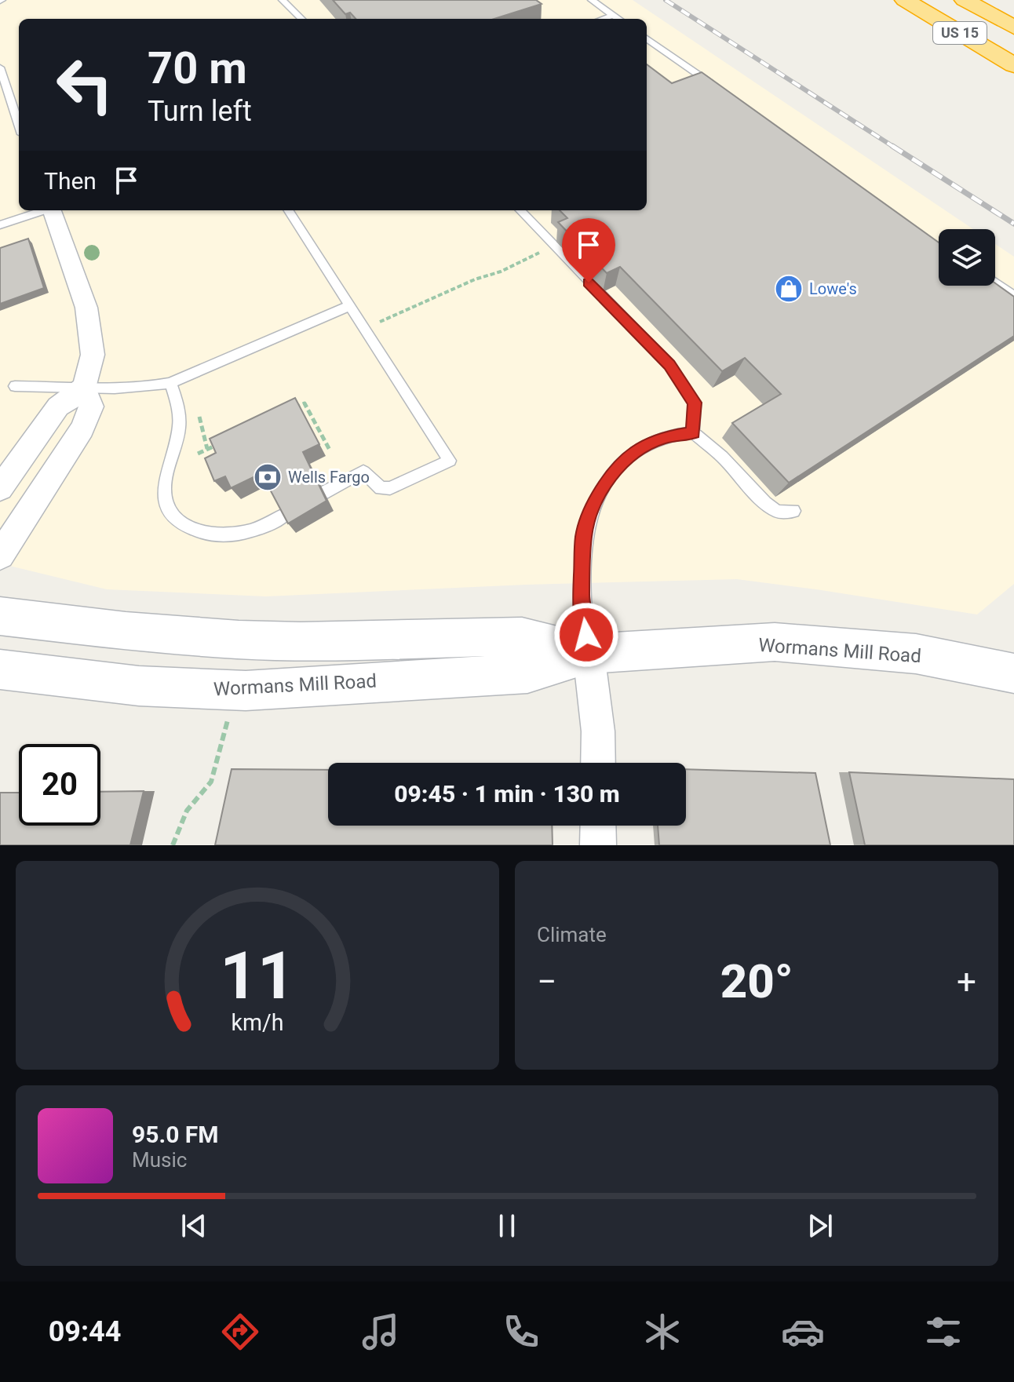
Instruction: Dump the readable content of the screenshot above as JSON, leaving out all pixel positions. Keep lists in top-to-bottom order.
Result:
{
  "streets": {
    "highway": ["US 15"],
    "street": ["Wormans Mill Road"]
  },
  "places": {
    "shop": ["Lowe's"],
    "bank": ["Wells Fargo"]
  },
  "page": {
    "turn": ["70 m", "Turn left"],
    "then": "Then",
    "limit": "20",
    "trip": "09:45 · 1 min · 130 m",
    "tile": "Climate",
    "heat": ["−", "20°", "+"],
    "song": ["95.0 FM", "Music"],
    "tabs": "09:44",
    "gauge": ["11", "km/h"]
  }
}
